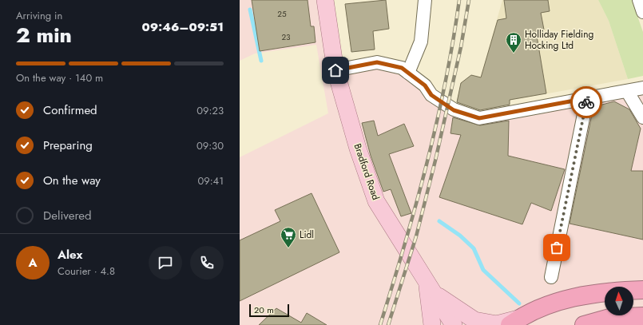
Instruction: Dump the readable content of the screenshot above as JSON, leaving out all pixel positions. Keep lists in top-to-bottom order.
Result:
{
  "streets": {
    "main road": ["Bradford Road"]
  },
  "places": {
    "building": ["Holliday Fielding Hocking Ltd"],
    "supermarket": ["Lidl"]
  },
  "house_numbers": ["25", "23"],
  "scale_bar": "20 m",
  "north": "top",
  "page": {
    "heading": ["2 min", "Arriving in", "09:46–09:51"],
    "panel": ["Alex", "Courier · 4.8"],
    "bar": "On the way · 140 m",
    "list": [
      ["Confirmed", "09:23"],
      ["Preparing", "09:30"],
      ["On the way", "09:41"],
      "Delivered"
    ],
    "round": "A",
    "scale": "20 m"
  }
}
